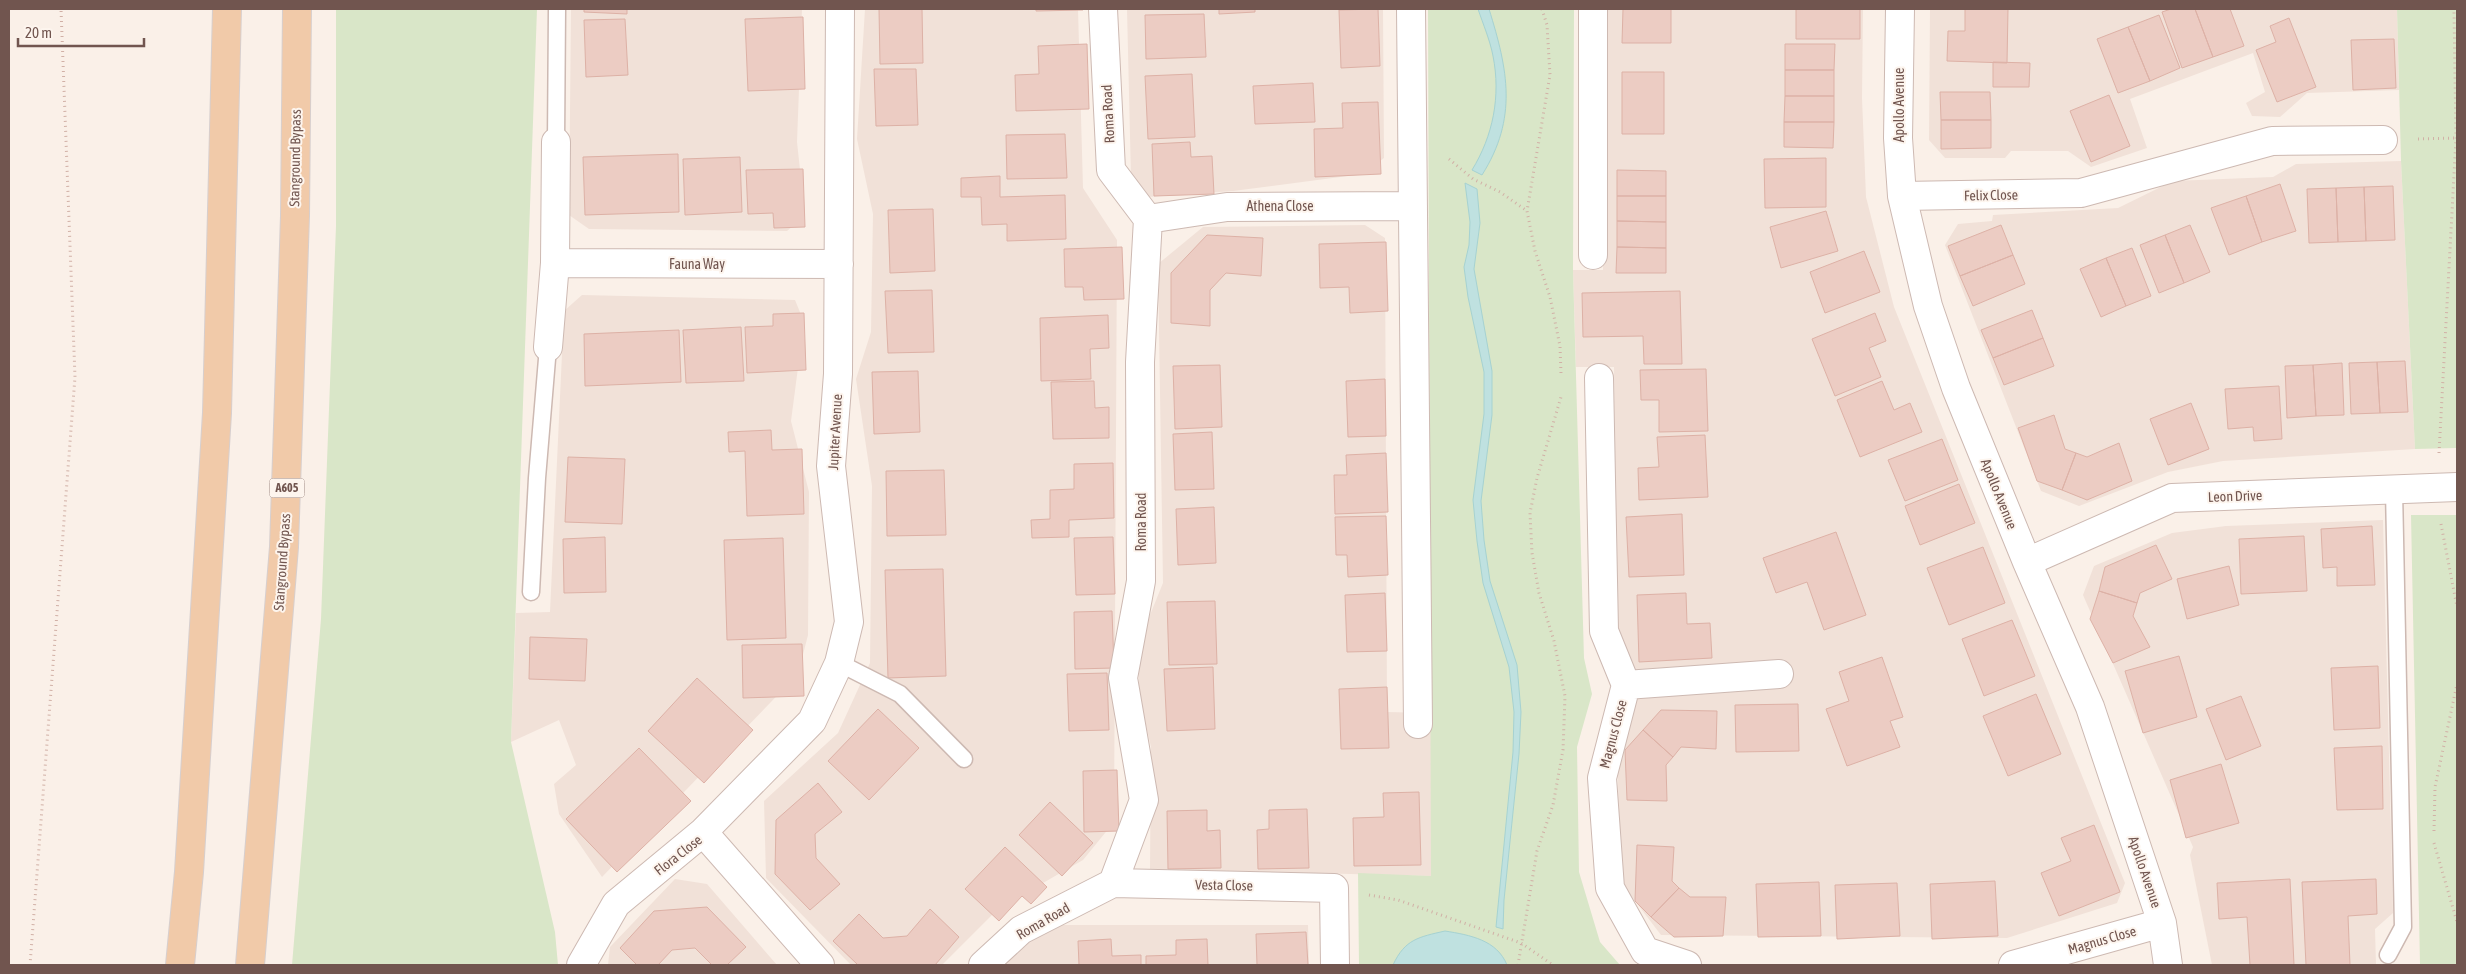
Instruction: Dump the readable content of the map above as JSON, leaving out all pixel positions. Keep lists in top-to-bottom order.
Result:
{
  "streets": {
    "main road": ["Stanground Bypass", "A605"],
    "street": [
      "Apollo Avenue",
      "Roma Road",
      "Felix Close",
      "Athena Close",
      "Fauna Way",
      "Jupiter Avenue",
      "Leon Drive",
      "Magnus Close",
      "Flora Close",
      "Vesta Close"
    ]
  },
  "crossings": [
    ["Apollo Avenue", "Felix Close"],
    ["Apollo Avenue", "Leon Drive"],
    ["Apollo Avenue", "Magnus Close"],
    ["Roma Road", "Athena Close"],
    ["Roma Road", "Vesta Close"],
    ["Fauna Way", "Jupiter Avenue"],
    ["Jupiter Avenue", "Flora Close"]
  ],
  "scale_bar": "20 m"
}
